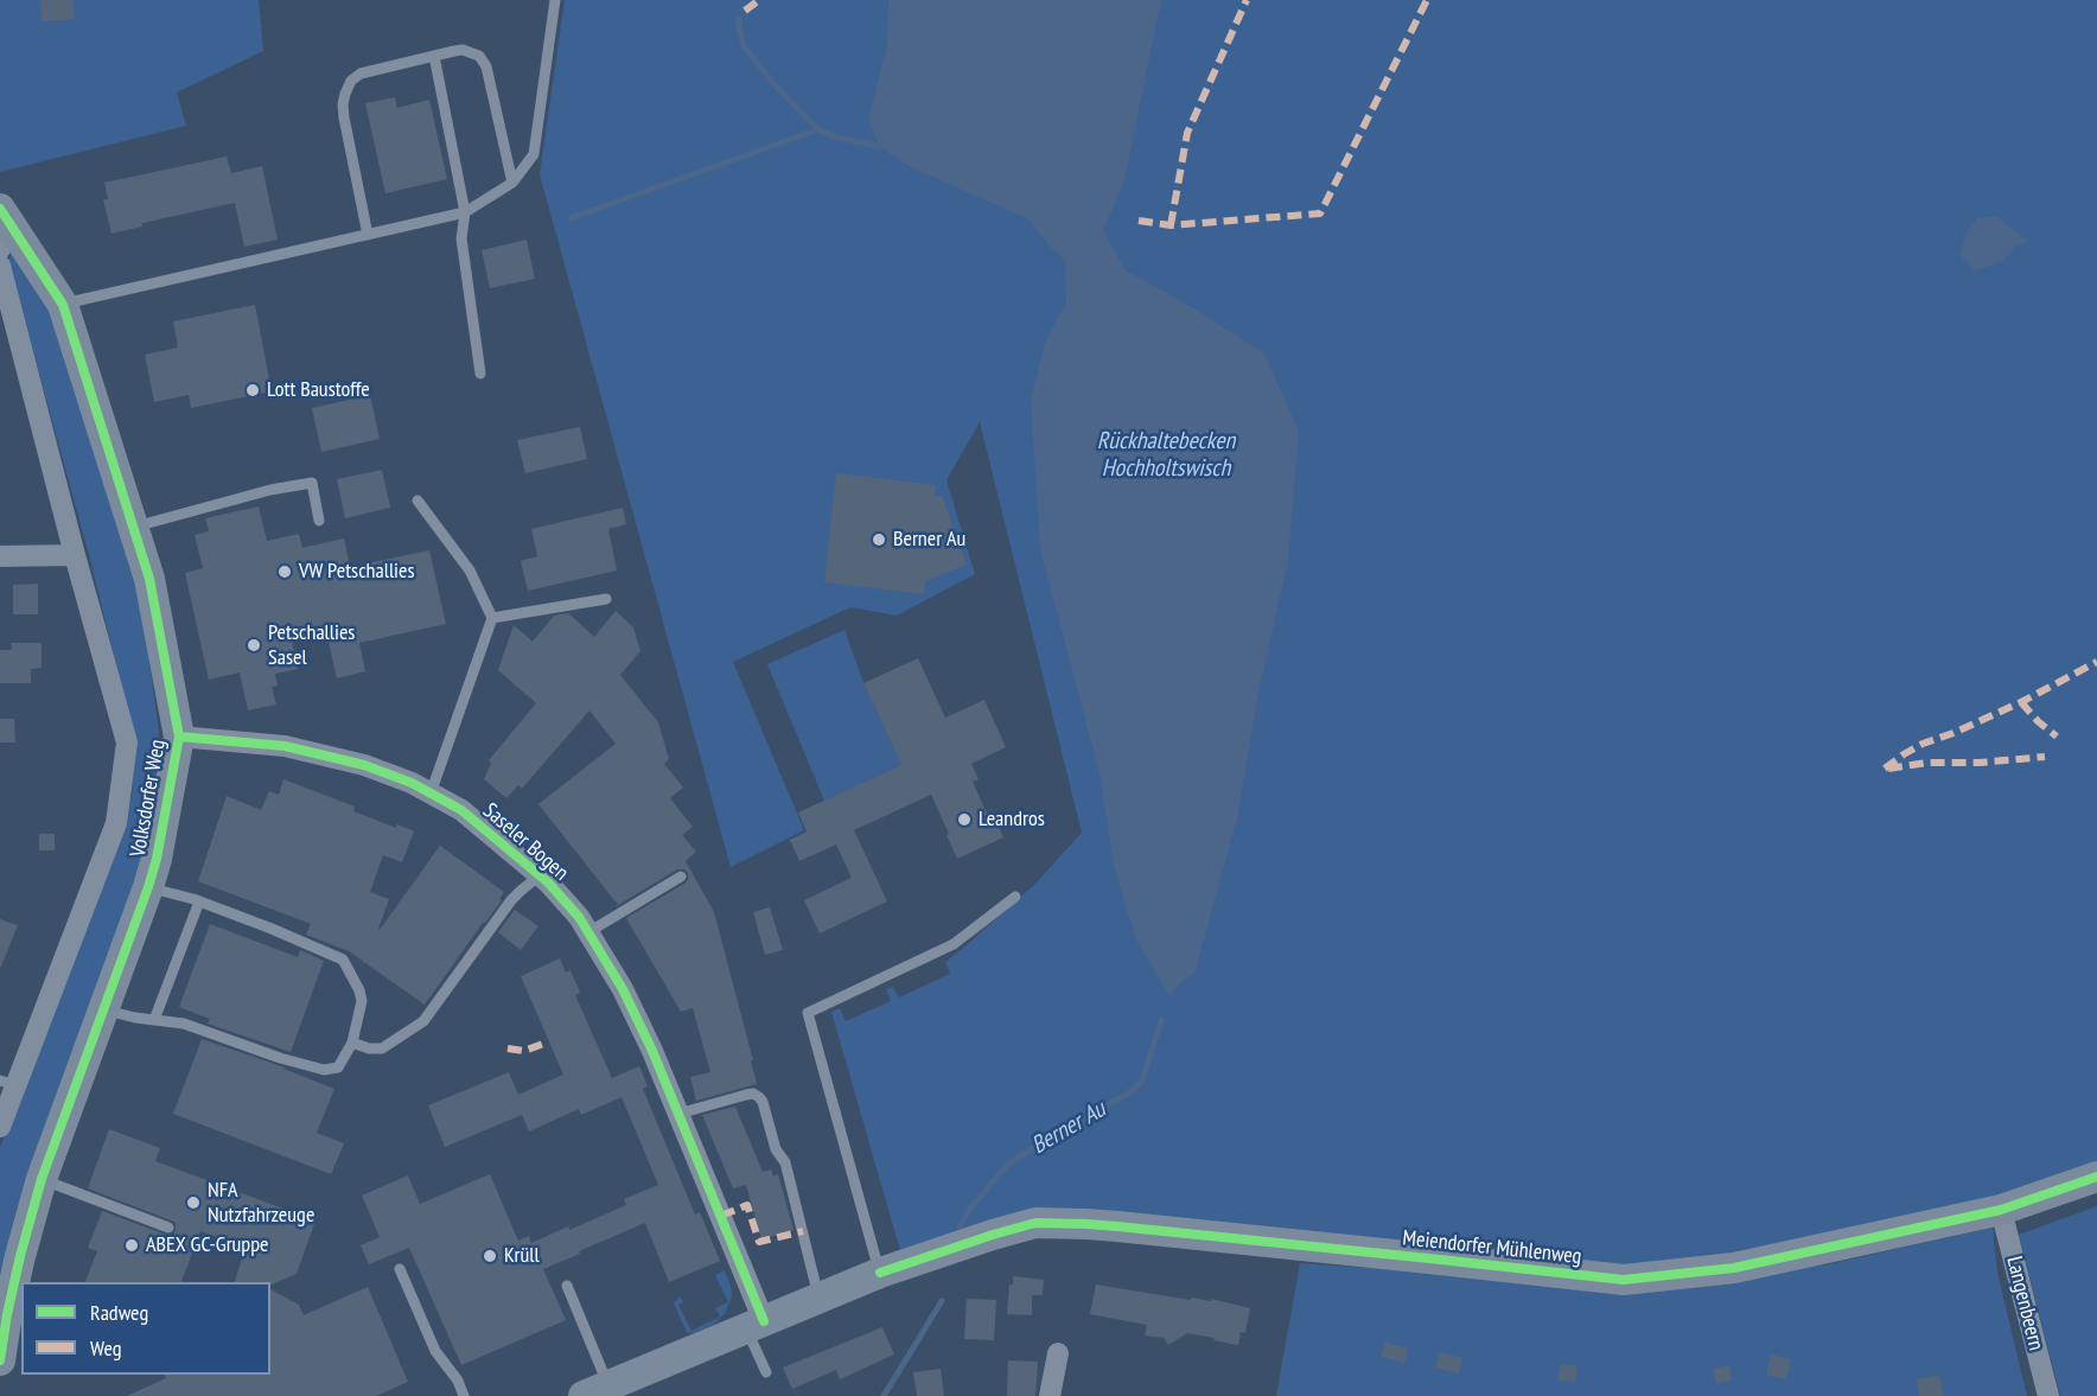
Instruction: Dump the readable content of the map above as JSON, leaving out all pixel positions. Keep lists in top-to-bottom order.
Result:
{
  "streets": {
    "street": [
      "Volksdorfer Weg",
      "Saseler Bogen",
      "Meiendorfer Mühlenweg",
      "Langenbeern"
    ]
  },
  "crossings": [
    ["Volksdorfer Weg", "Saseler Bogen"],
    ["Saseler Bogen", "Meiendorfer Mühlenweg"],
    ["Meiendorfer Mühlenweg", "Langenbeern"]
  ],
  "water": ["Rückhaltebecken Hochholtswisch", "Berner Au"],
  "places": [
    "Lott Baustoffe",
    "Berner Au",
    "VW Petschallies",
    "Petschallies Sasel",
    "Leandros",
    "NFA Nutzfahrzeuge",
    "ABEX GC-Gruppe",
    "Krüll"
  ],
  "legend": ["Radweg", "Weg"]
}
